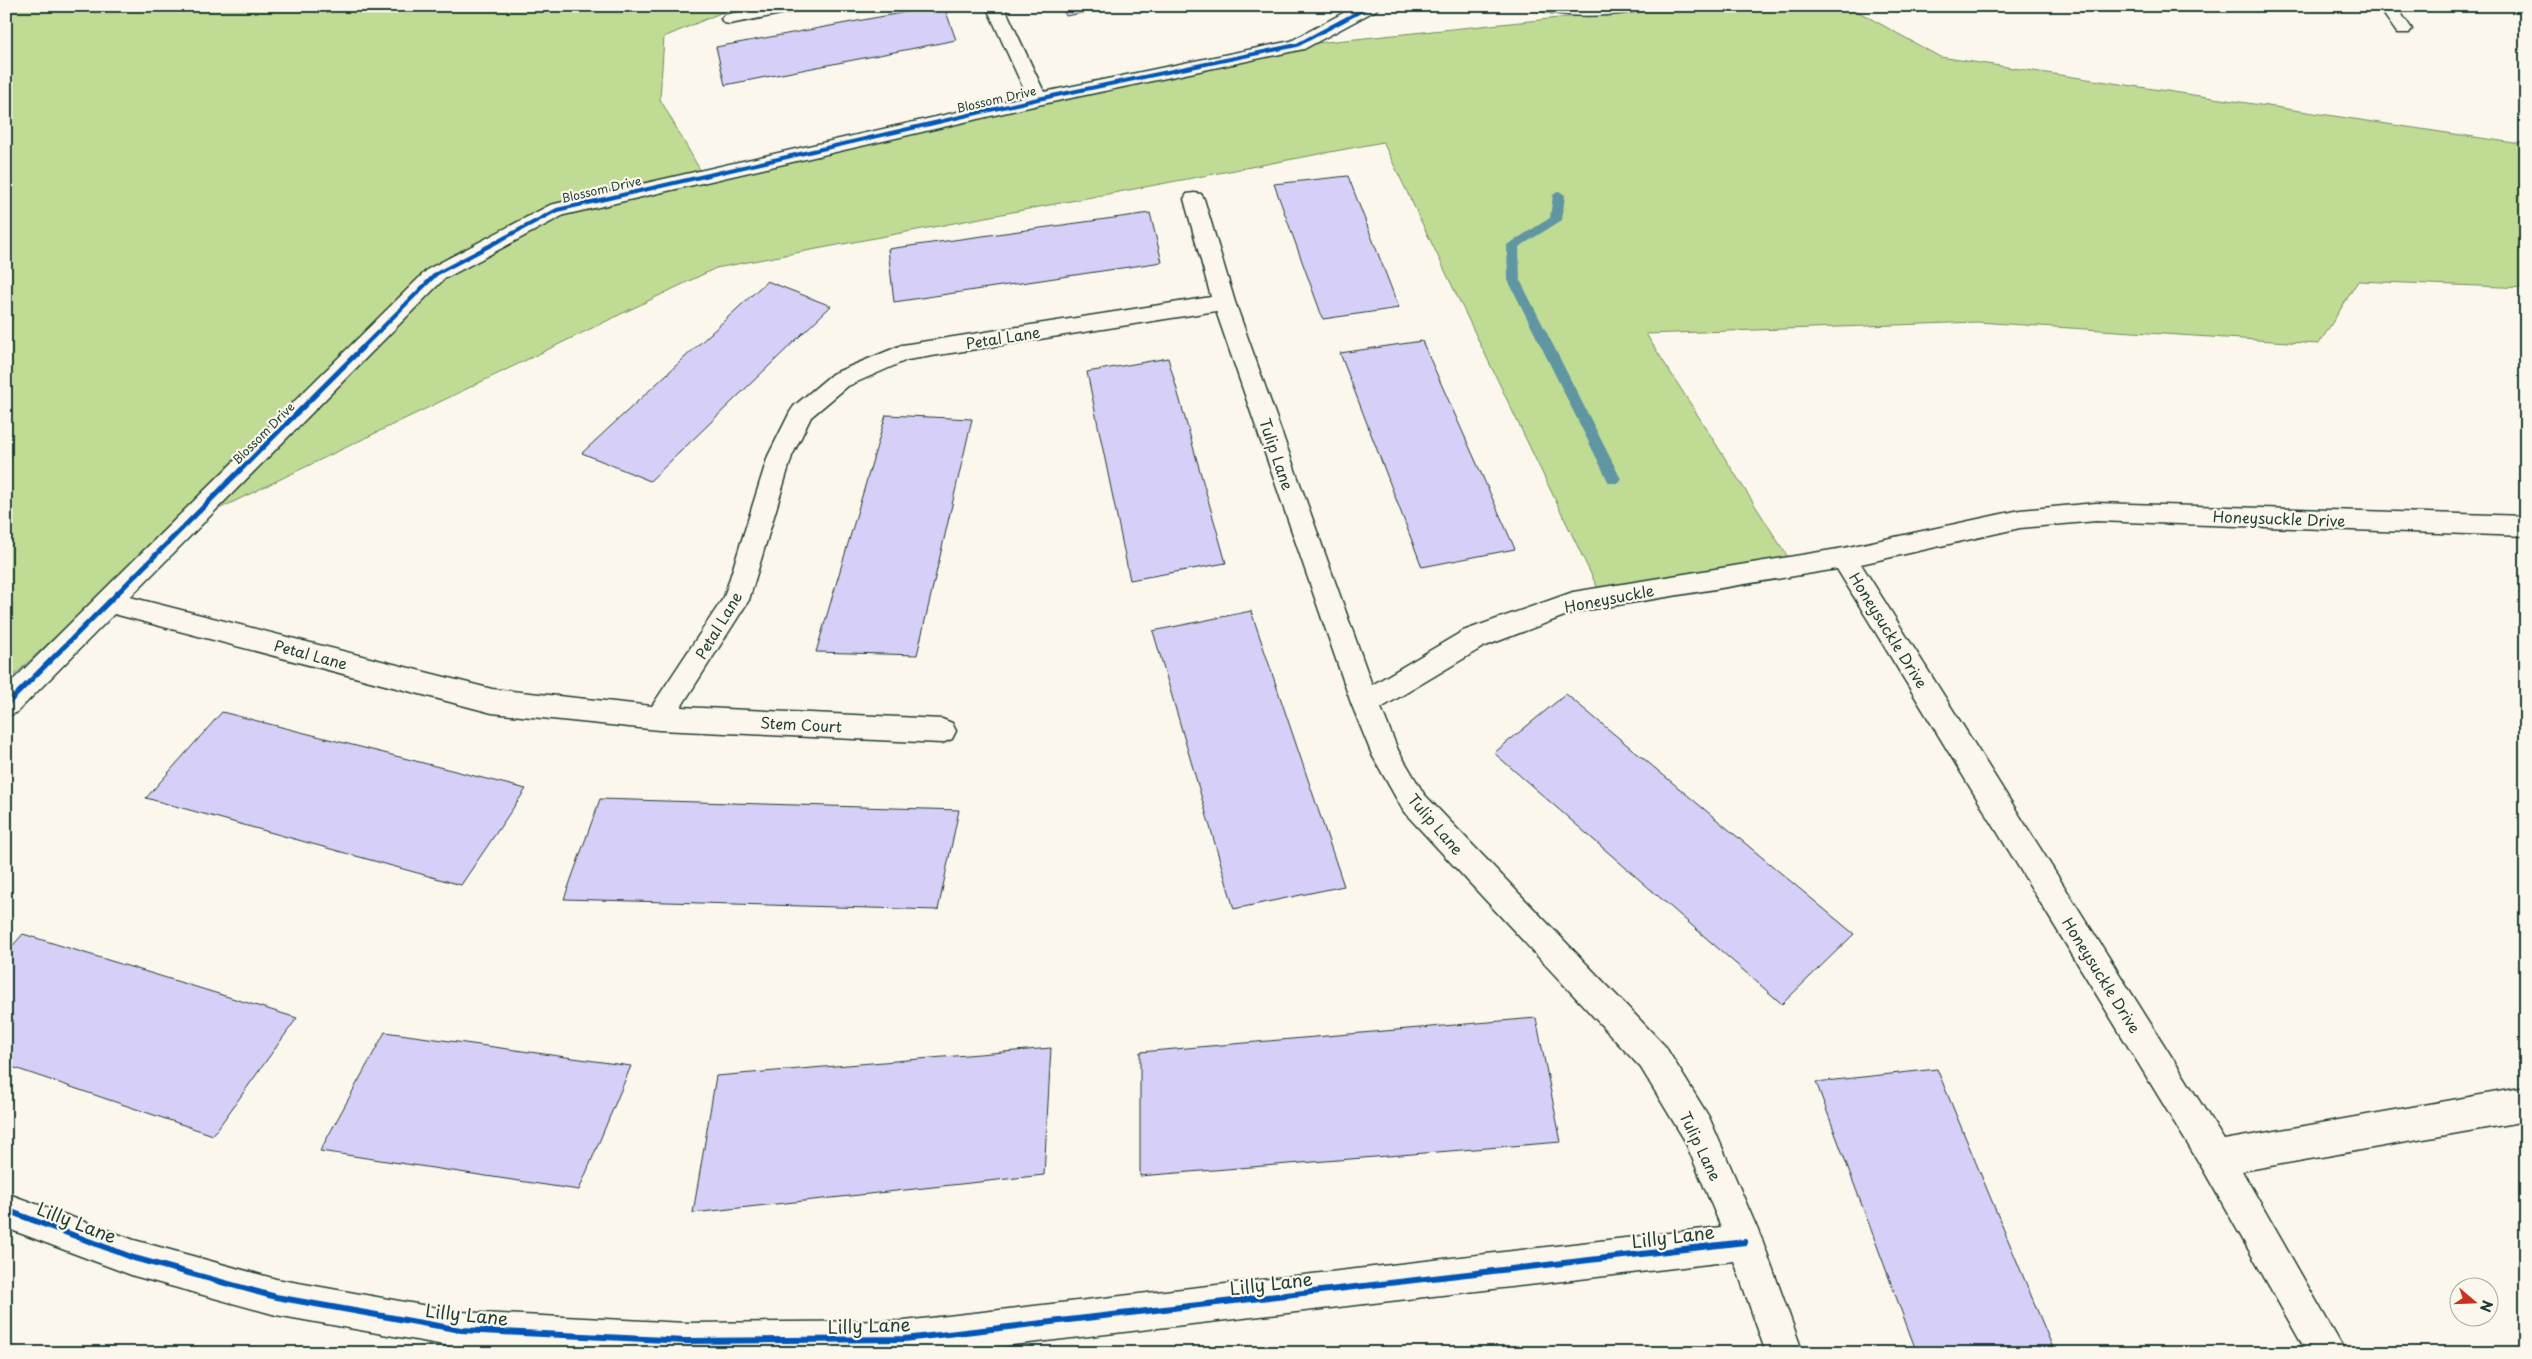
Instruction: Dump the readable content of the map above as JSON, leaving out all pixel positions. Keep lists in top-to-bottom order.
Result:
{
  "streets": {
    "street": [
      "Blossom Drive",
      "Petal Lane",
      "Tulip Lane",
      "Honeysuckle Drive",
      "Honeysuckle",
      "Stem Court",
      "Lilly Lane"
    ]
  },
  "crossings": [
    ["Blossom Drive", "Petal Lane"],
    ["Petal Lane", "Tulip Lane"],
    ["Petal Lane", "Stem Court"],
    ["Tulip Lane", "Honeysuckle"],
    ["Tulip Lane", "Lilly Lane"],
    ["Honeysuckle Drive", "Honeysuckle"]
  ],
  "north": "right"
}
